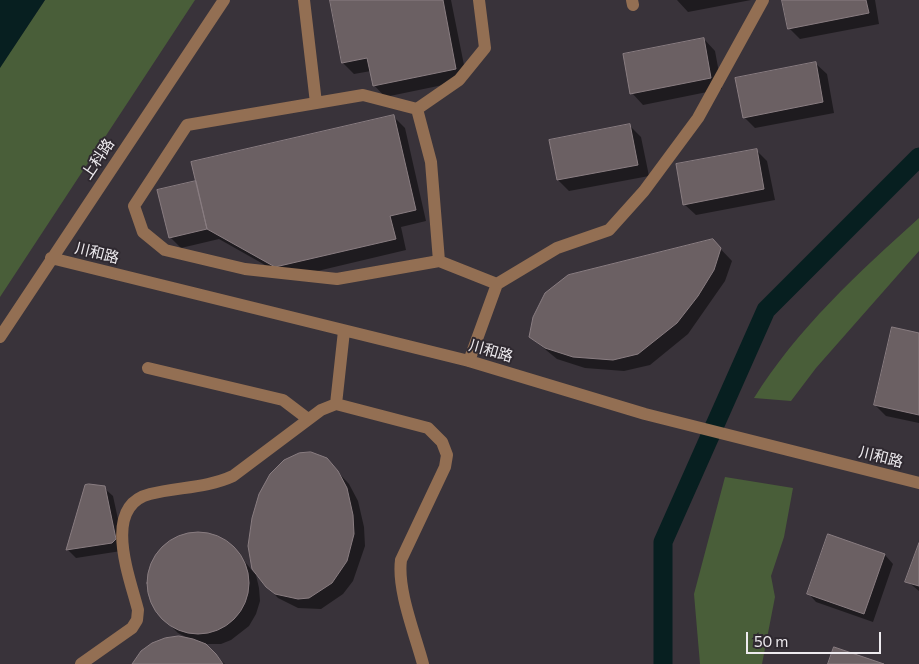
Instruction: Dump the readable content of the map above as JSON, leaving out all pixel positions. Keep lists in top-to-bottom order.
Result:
{
  "streets": {
    "street": ["上科路", "川和路"]
  },
  "crossings": [
    ["上科路", "川和路"]
  ],
  "scale_bar": "50 m"
}
